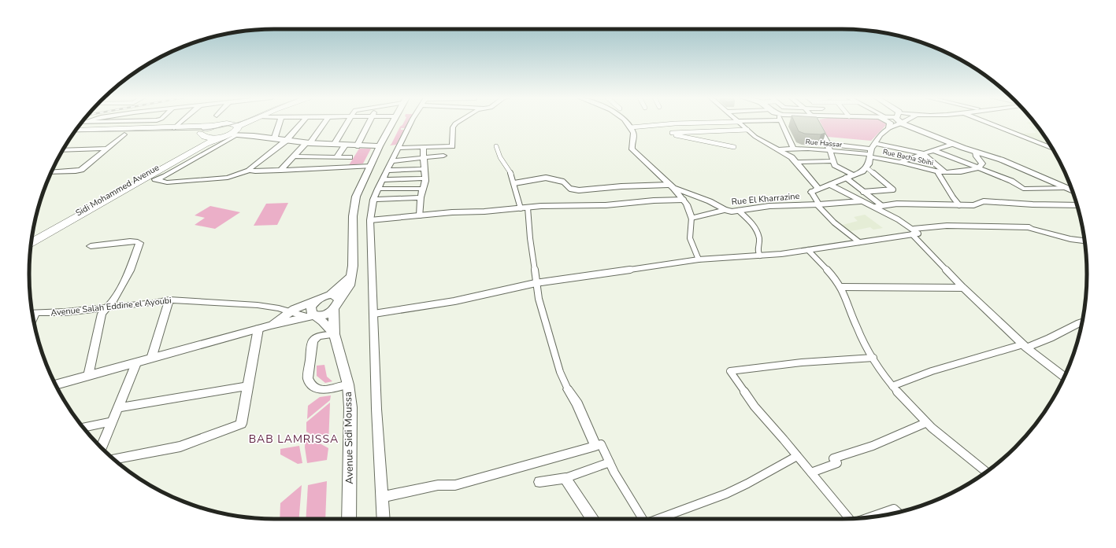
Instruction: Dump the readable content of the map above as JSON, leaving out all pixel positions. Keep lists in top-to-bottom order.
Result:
{
  "streets": {
    "main road": ["Sidi Mohammed Avenue"],
    "street": [
      "Rue Hassar",
      "Rue Bacha Sbihi",
      "Rue El Kharrazine",
      "Avenue Salah Eddine el Ayoubi",
      "Avenue Sidi Moussa"
    ]
  },
  "crossings": [
    ["Rue Hassar", "Rue Bacha Sbihi"],
    ["Avenue Salah Eddine el Ayoubi", "Avenue Sidi Moussa"]
  ],
  "districts": ["BAB LAMRISSA"]
}
